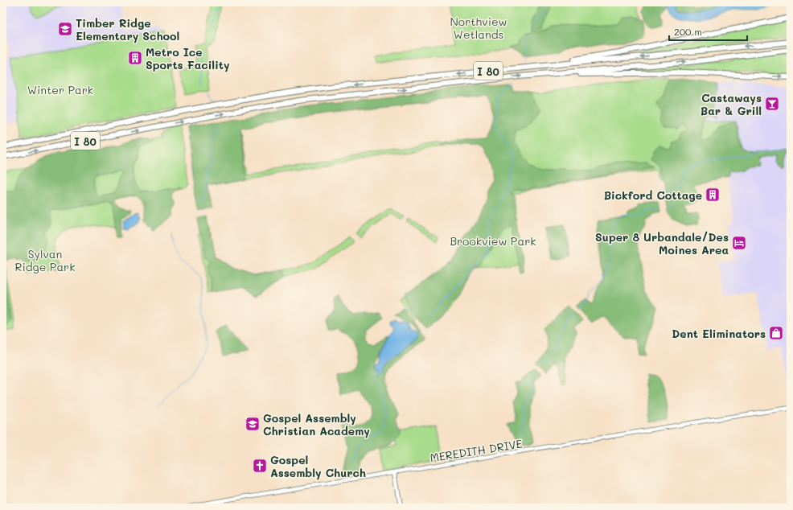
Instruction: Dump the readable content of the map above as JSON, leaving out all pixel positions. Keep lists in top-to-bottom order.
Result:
{
  "streets": {
    "highway": ["I 80"],
    "main road": ["MEREDITH DRIVE"]
  },
  "parks": [
    "Northview Wetlands",
    "Winter Park",
    "Brookview Park",
    "Sylvan Ridge Park"
  ],
  "places": {
    "school or university": ["Timber Ridge Elementary School", "Gospel Assembly Christian Academy"],
    "building": ["Metro Ice Sports Facility", "Bickford Cottage"],
    "bar": ["Castaways Bar & Grill"],
    "hotel": ["Super 8 Urbandale/Des Moines Area"],
    "shop": ["Dent Eliminators"],
    "church": ["Gospel Assembly Church"]
  },
  "scale_bar": "200 m"
}
